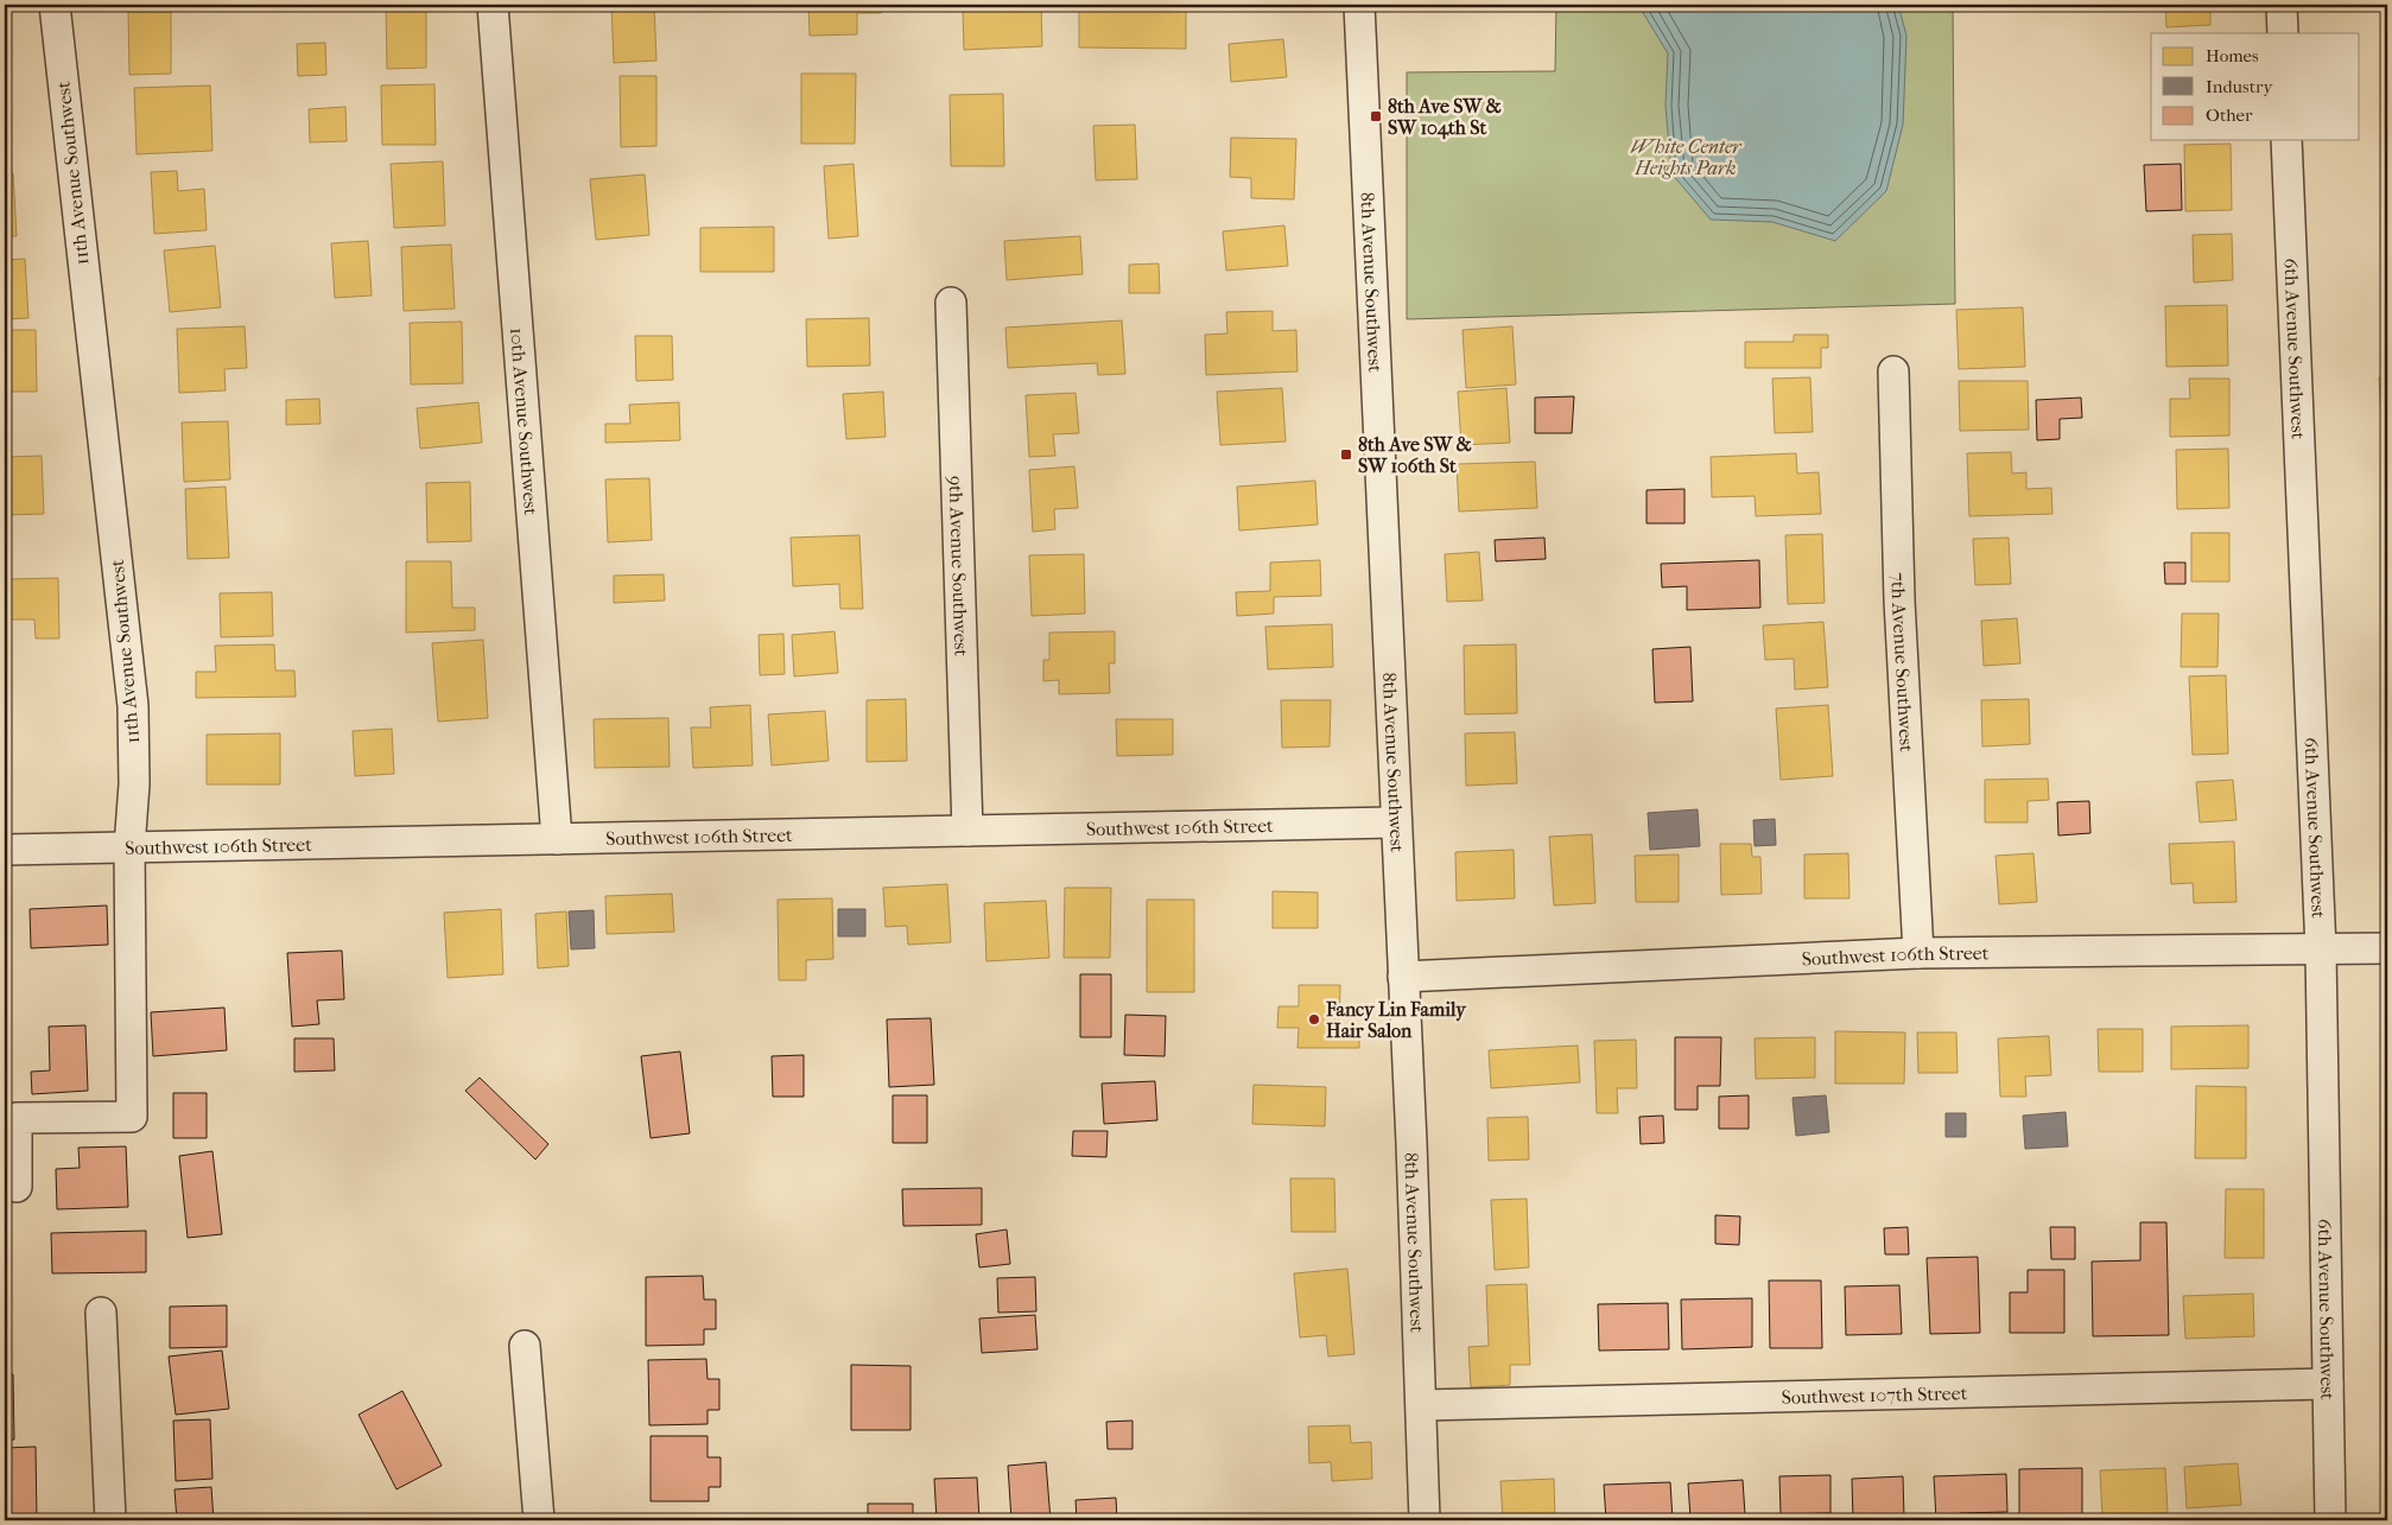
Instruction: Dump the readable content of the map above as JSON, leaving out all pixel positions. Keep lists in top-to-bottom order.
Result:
{
  "streets": {
    "street": [
      "11th Avenue Southwest",
      "8th Avenue Southwest",
      "6th Avenue Southwest",
      "10th Avenue Southwest",
      "9th Avenue Southwest",
      "7th Avenue Southwest",
      "Southwest 106th Street",
      "Southwest 107th Street"
    ]
  },
  "crossings": [
    ["11th Avenue Southwest", "Southwest 106th Street"],
    ["8th Avenue Southwest", "Southwest 106th Street"],
    ["8th Avenue Southwest", "Southwest 107th Street"],
    ["6th Avenue Southwest", "Southwest 106th Street"],
    ["6th Avenue Southwest", "Southwest 107th Street"],
    ["10th Avenue Southwest", "Southwest 106th Street"],
    ["9th Avenue Southwest", "Southwest 106th Street"],
    ["7th Avenue Southwest", "Southwest 106th Street"]
  ],
  "parks": ["White Center Heights Park"],
  "places": {
    "transit": ["8th Ave SW & SW 104th St", "8th Ave SW & SW 106th St"],
    "other": ["Fancy Lin Family Hair Salon"]
  },
  "legend": ["Homes", "Industry", "Other"]
}
